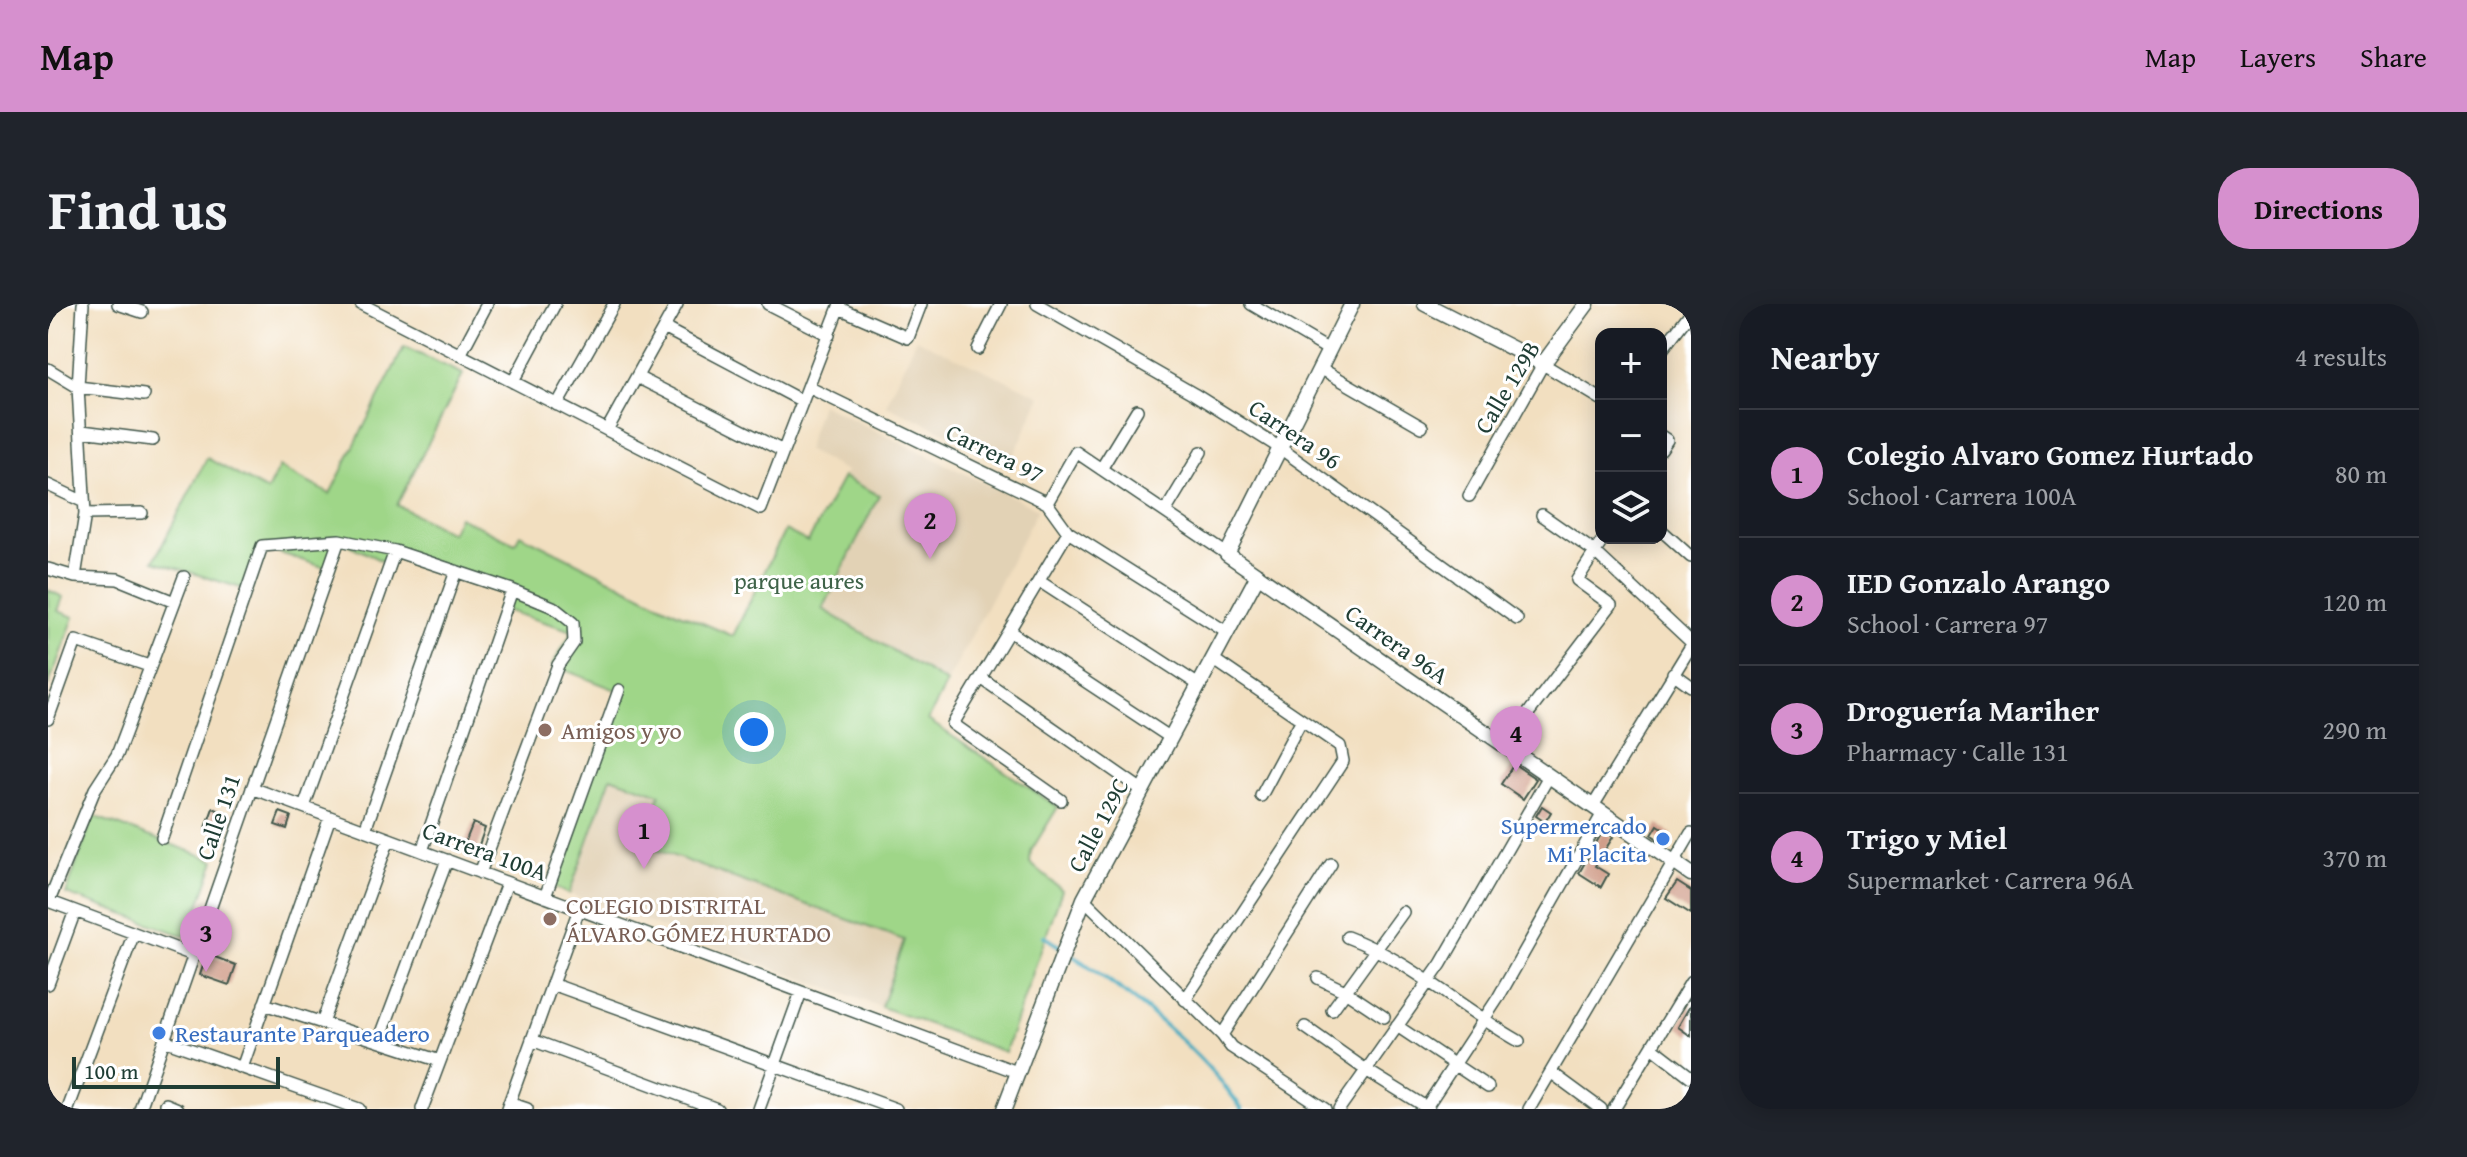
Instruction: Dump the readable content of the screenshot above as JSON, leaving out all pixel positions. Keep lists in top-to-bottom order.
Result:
{
  "streets": {
    "street": [
      "Calle 129B",
      "Carrera 96",
      "Carrera 97",
      "Carrera 96A",
      "Calle 131",
      "Calle 129C",
      "Carrera 100A"
    ]
  },
  "crossings": [
    ["Carrera 97", "Carrera 96A"],
    ["Carrera 97", "Calle 129C"],
    ["Carrera 96A", "Calle 129C"],
    ["Calle 131", "Carrera 100A"],
    ["Calle 129C", "Carrera 100A"]
  ],
  "parks": ["parque aures"],
  "places": [
    "Amigos y yo",
    "Supermercado Mi Placita",
    "COLEGIO DISTRITAL ÁLVARO GÓMEZ HURTADO",
    "Restaurante Parqueadero"
  ],
  "scale_bar": "100 m",
  "page": {
    "header": "Map",
    "nav": ["Map", "Layers", "Share"],
    "title": "Find us",
    "buttons": "Directions",
    "heading": ["Nearby", "4 results"],
    "map_buttons": ["+", "−"],
    "list": [
      {
        "mark": "1",
        "name": "Colegio Alvaro Gomez Hurtado",
        "note": "School · Carrera 100A",
        "value": "80 m"
      },
      {
        "mark": "2",
        "name": "IED Gonzalo Arango",
        "note": "School · Carrera 97",
        "value": "120 m"
      },
      {
        "mark": "3",
        "name": "Droguería Mariher",
        "note": "Pharmacy · Calle 131",
        "value": "290 m"
      },
      {
        "mark": "4",
        "name": "Trigo y Miel",
        "note": "Supermarket · Carrera 96A",
        "value": "370 m"
      }
    ],
    "pins": [
      "2",
      "4",
      "1",
      "3"
    ],
    "scale": "100 m"
  }
}
